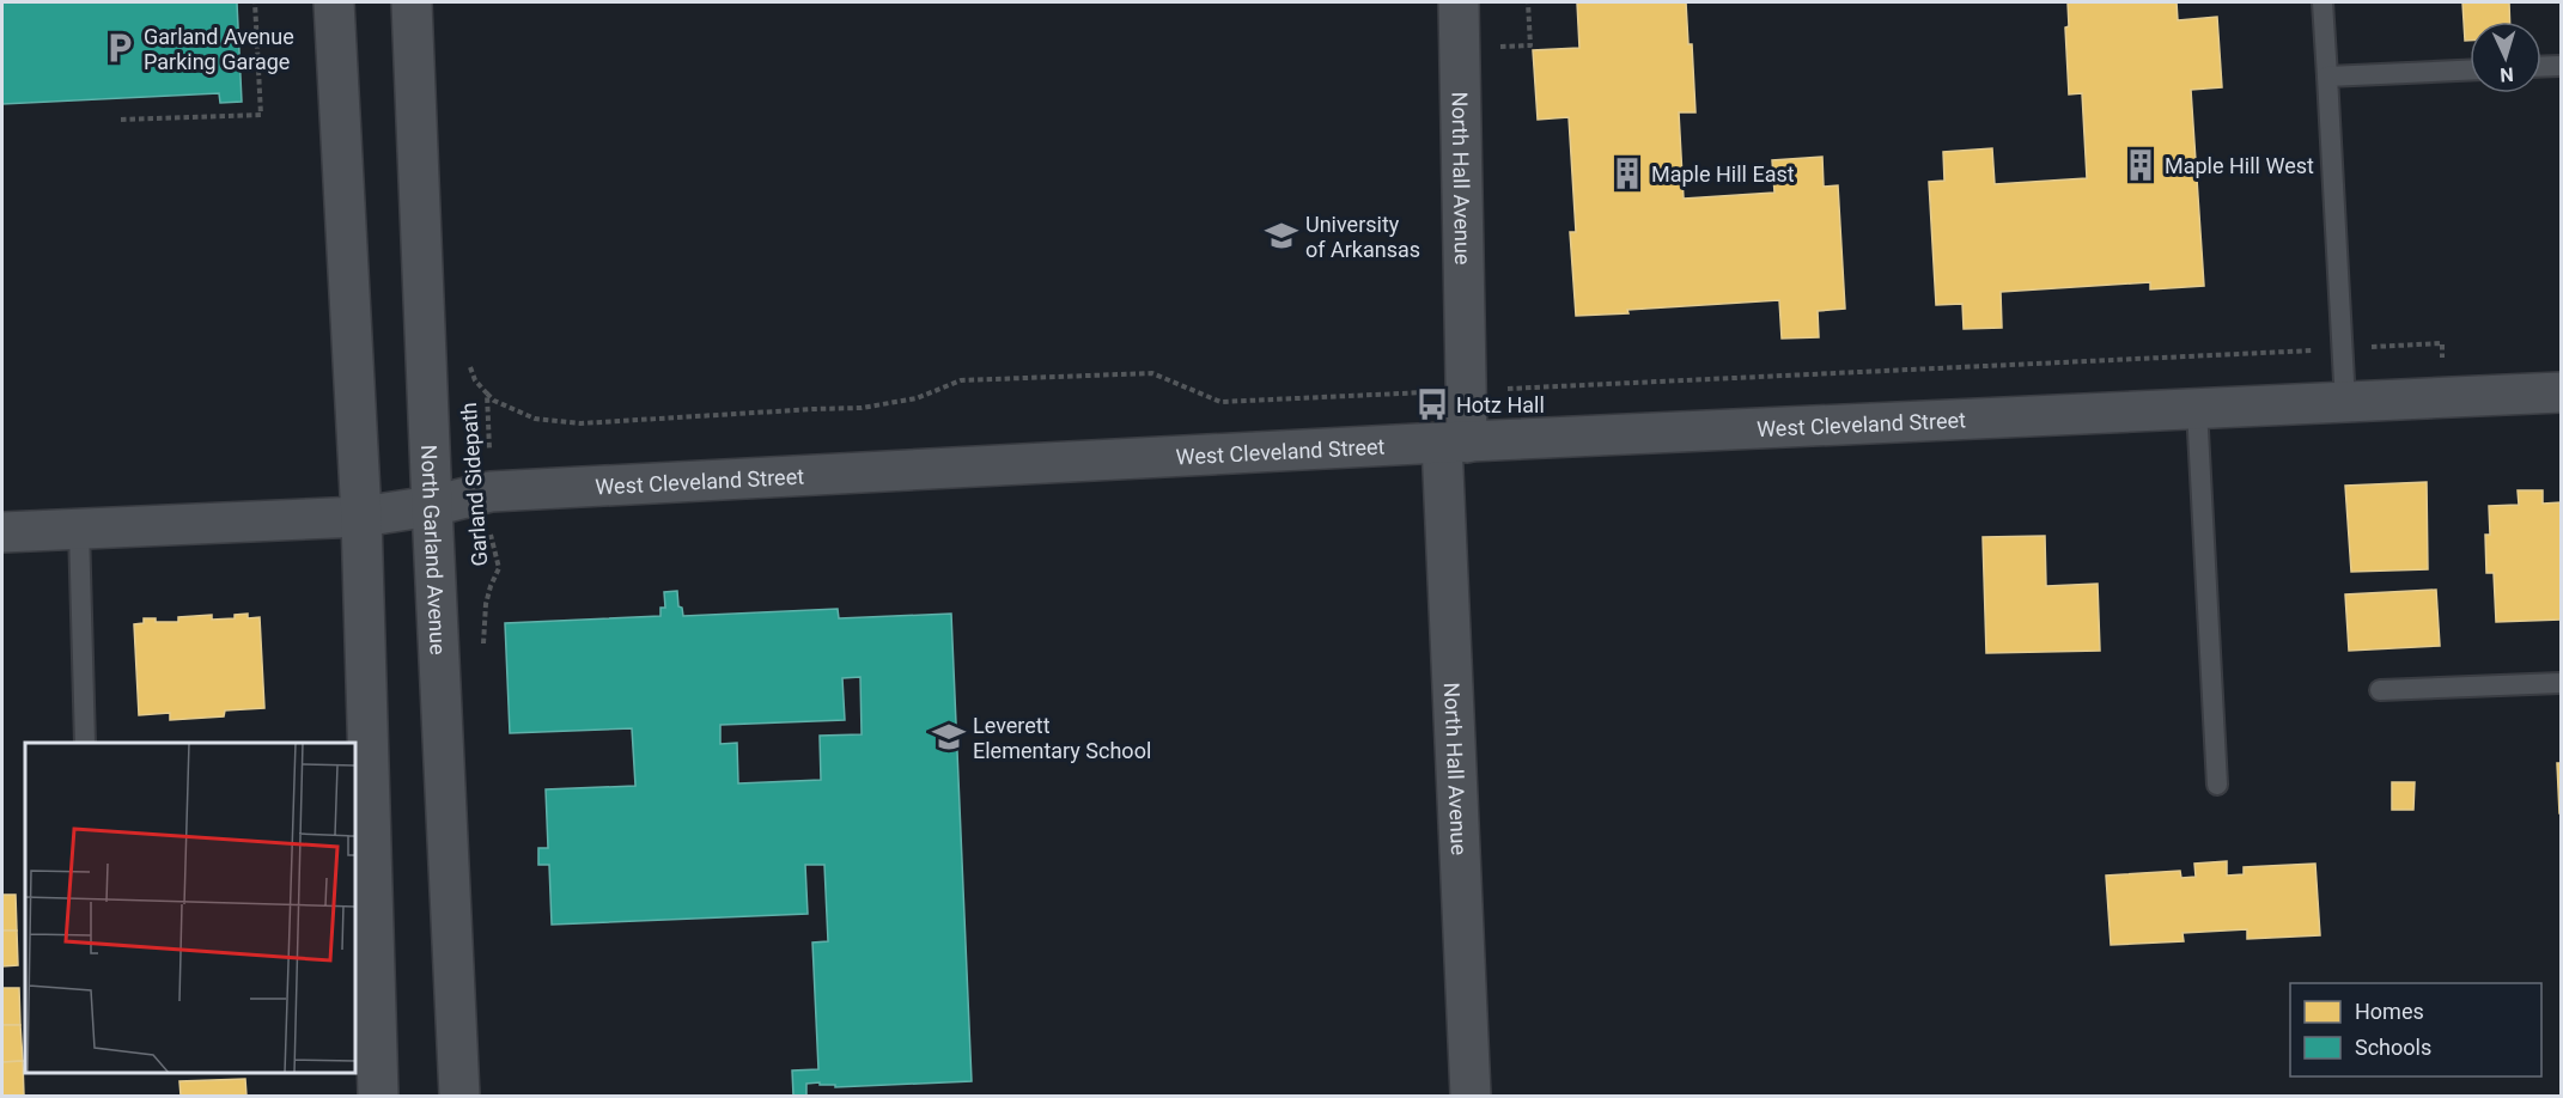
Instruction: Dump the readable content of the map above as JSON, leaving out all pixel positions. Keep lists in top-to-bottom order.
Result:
{
  "streets": {
    "street": ["North Hall Avenue", "West Cleveland Street", "North Garland Avenue"],
    "path": ["Garland Sidepath"]
  },
  "crossings": [
    ["North Hall Avenue", "West Cleveland Street"],
    ["West Cleveland Street", "Garland Sidepath"],
    ["West Cleveland Street", "North Garland Avenue"]
  ],
  "places": {
    "parking": ["Garland Avenue Parking Garage"],
    "building": ["Maple Hill West", "Maple Hill East"],
    "school or university": ["University of Arkansas", "Leverett Elementary School"],
    "bus stop": ["Hotz Hall"]
  },
  "legend": ["Homes", "Schools"],
  "north": "bottom"
}
